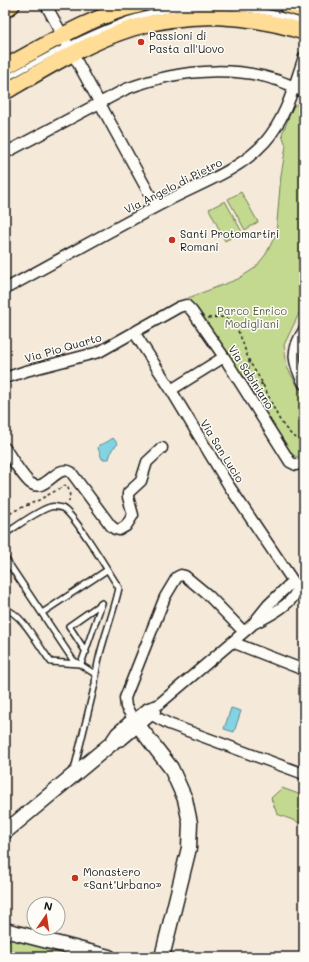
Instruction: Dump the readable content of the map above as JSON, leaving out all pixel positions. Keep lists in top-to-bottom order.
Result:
{
  "streets": {
    "street": [
      "Via Angelo di Pietro",
      "Via Pio Quarto",
      "Via Sabiniano",
      "Via San Lucio"
    ]
  },
  "crossings": [
    ["Via Pio Quarto", "Via Sabiniano"],
    ["Via Pio Quarto", "Via San Lucio"]
  ],
  "parks": ["Parco Enrico Modigliani"],
  "places": ["Passioni di Pasta all'Uovo", "Santi Protomartiri Romani", "Monastero «Sant’Urbano»"],
  "north": "top"
}
